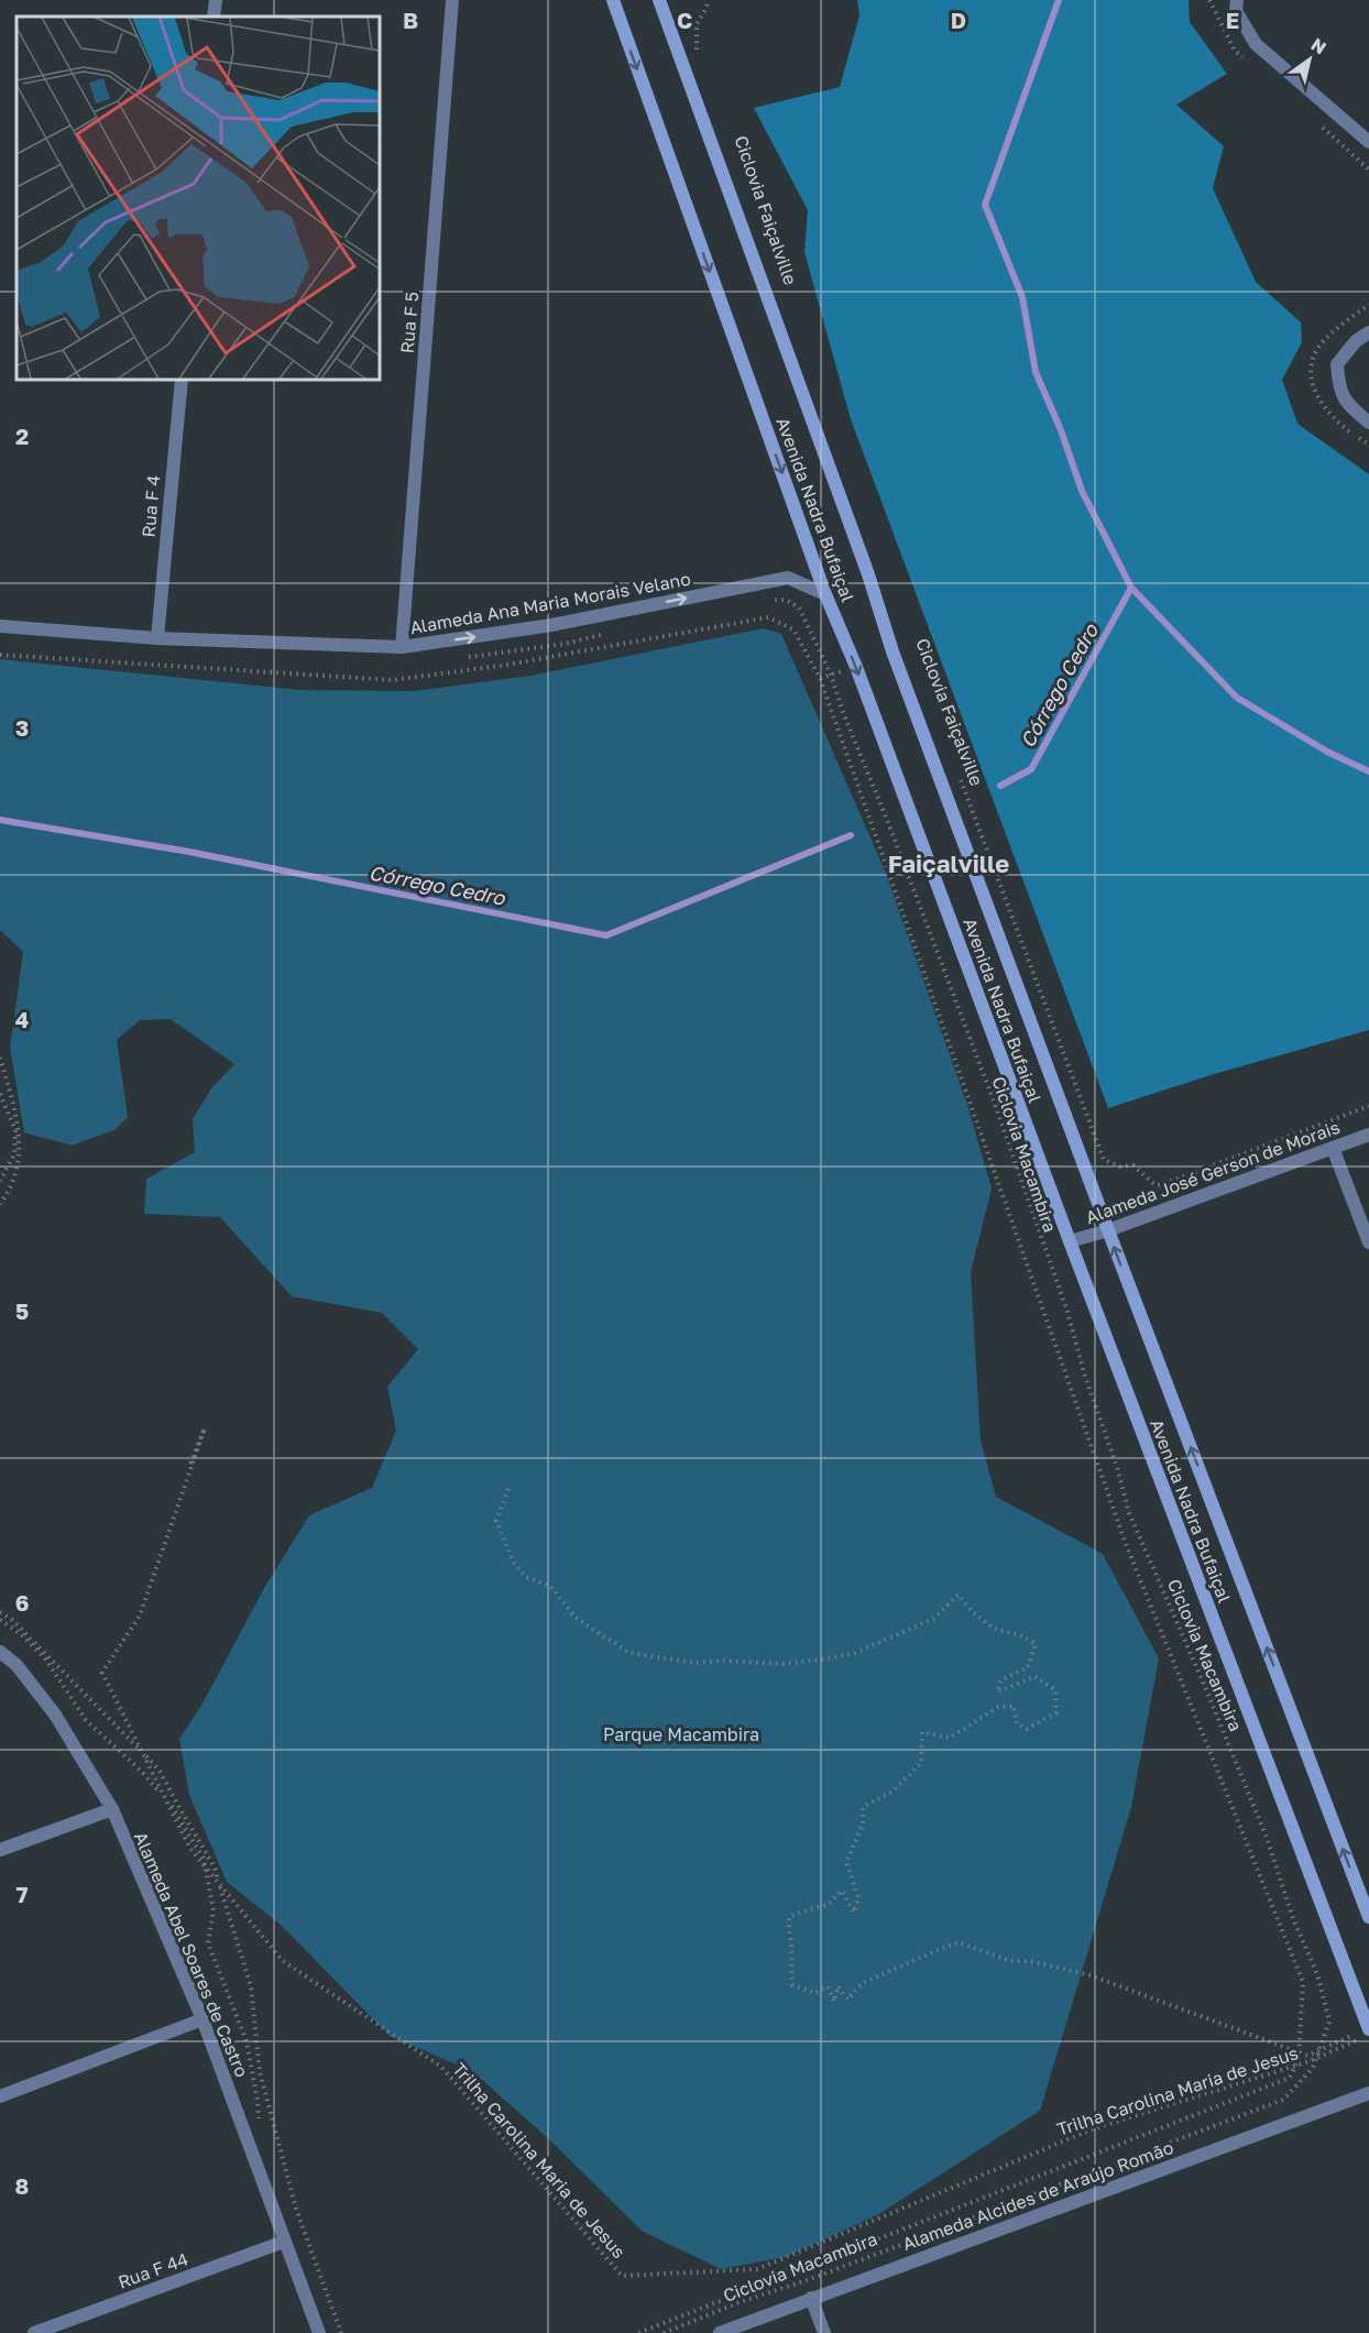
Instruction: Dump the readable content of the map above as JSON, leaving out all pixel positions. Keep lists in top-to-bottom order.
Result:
{
  "streets": {
    "main road": ["Avenida Nadra Bufaiçal"],
    "street": [
      "Rua F 5",
      "Rua F 4",
      "Alameda Ana Maria Morais Velano",
      "Alameda José Gerson de Morais",
      "Alameda Abel Soares de Castro",
      "Alameda Alcides de Araújo Romão",
      "Rua F 44"
    ],
    "path": ["Ciclovia Faiçalville", "Ciclovia Macambira", "Trilha Carolina Maria de Jesus"]
  },
  "crossings": [
    ["Rua F 5", "Alameda Ana Maria Morais Velano"],
    ["Rua F 4", "Alameda Ana Maria Morais Velano"],
    ["Avenida Nadra Bufaiçal", "Alameda Ana Maria Morais Velano"],
    ["Avenida Nadra Bufaiçal", "Alameda José Gerson de Morais"],
    ["Avenida Nadra Bufaiçal", "Trilha Carolina Maria de Jesus"],
    ["Alameda Abel Soares de Castro", "Rua F 44"]
  ],
  "one_way": ["Alameda Ana Maria Morais Velano"],
  "districts": ["Faiçalville"],
  "water": ["Córrego Cedro"],
  "parks": ["Parque Macambira"],
  "north": "top right",
  "grid": {
    "columns": [
      "B",
      "C",
      "D",
      "E"
    ],
    "rows": [
      "2",
      "3",
      "4",
      "5",
      "6",
      "7",
      "8"
    ]
  }
}
